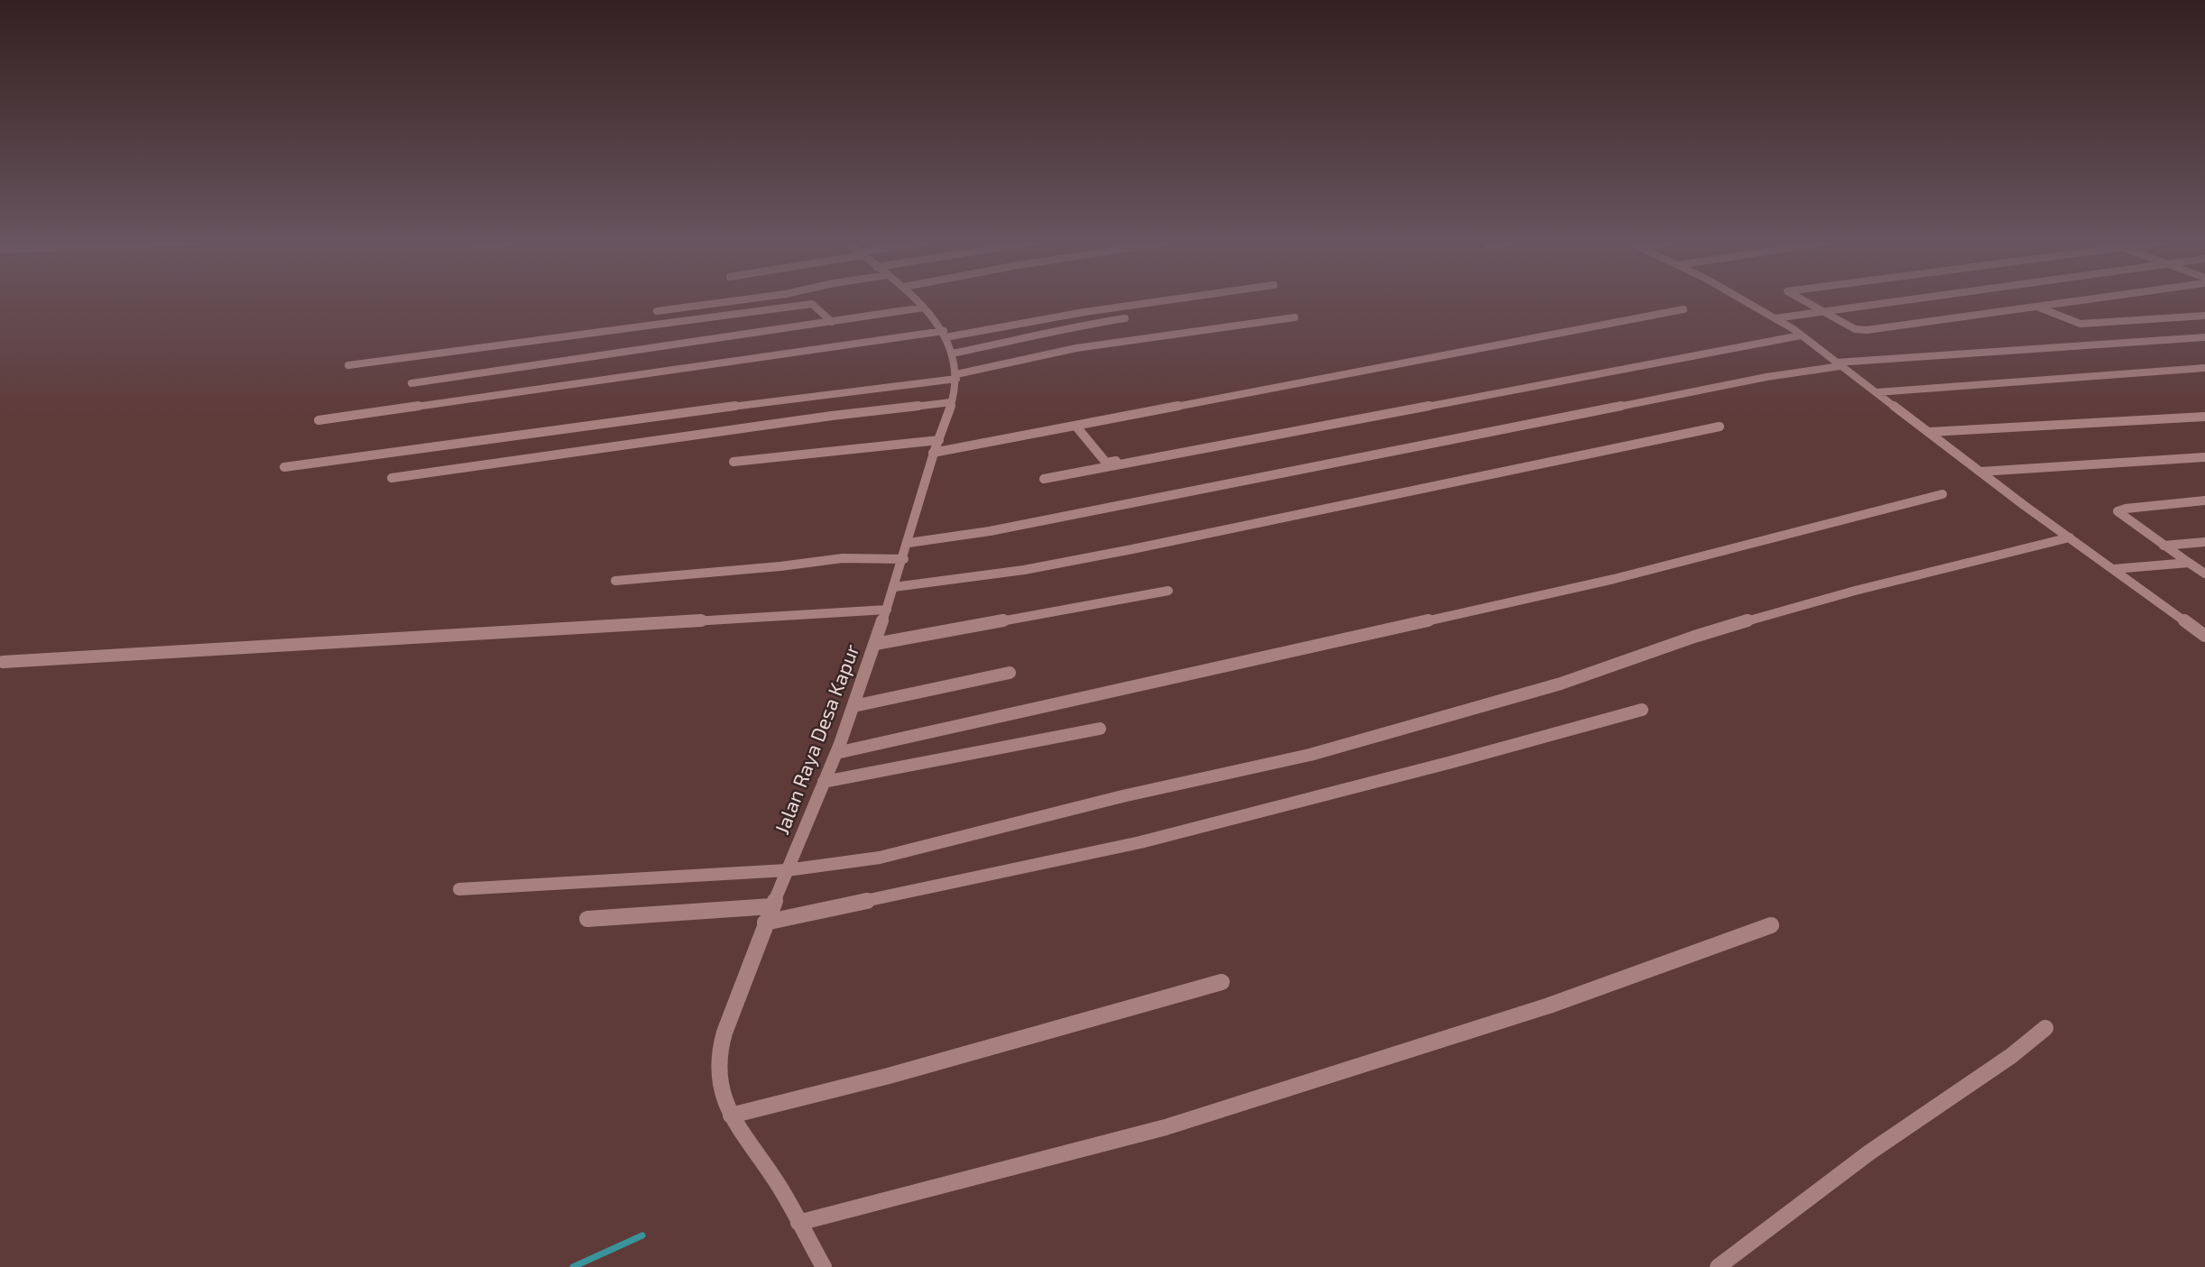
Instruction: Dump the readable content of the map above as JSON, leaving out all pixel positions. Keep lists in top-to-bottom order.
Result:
{
  "streets": {
    "street": ["Jalan Raya Desa Kapur"]
  }
}
